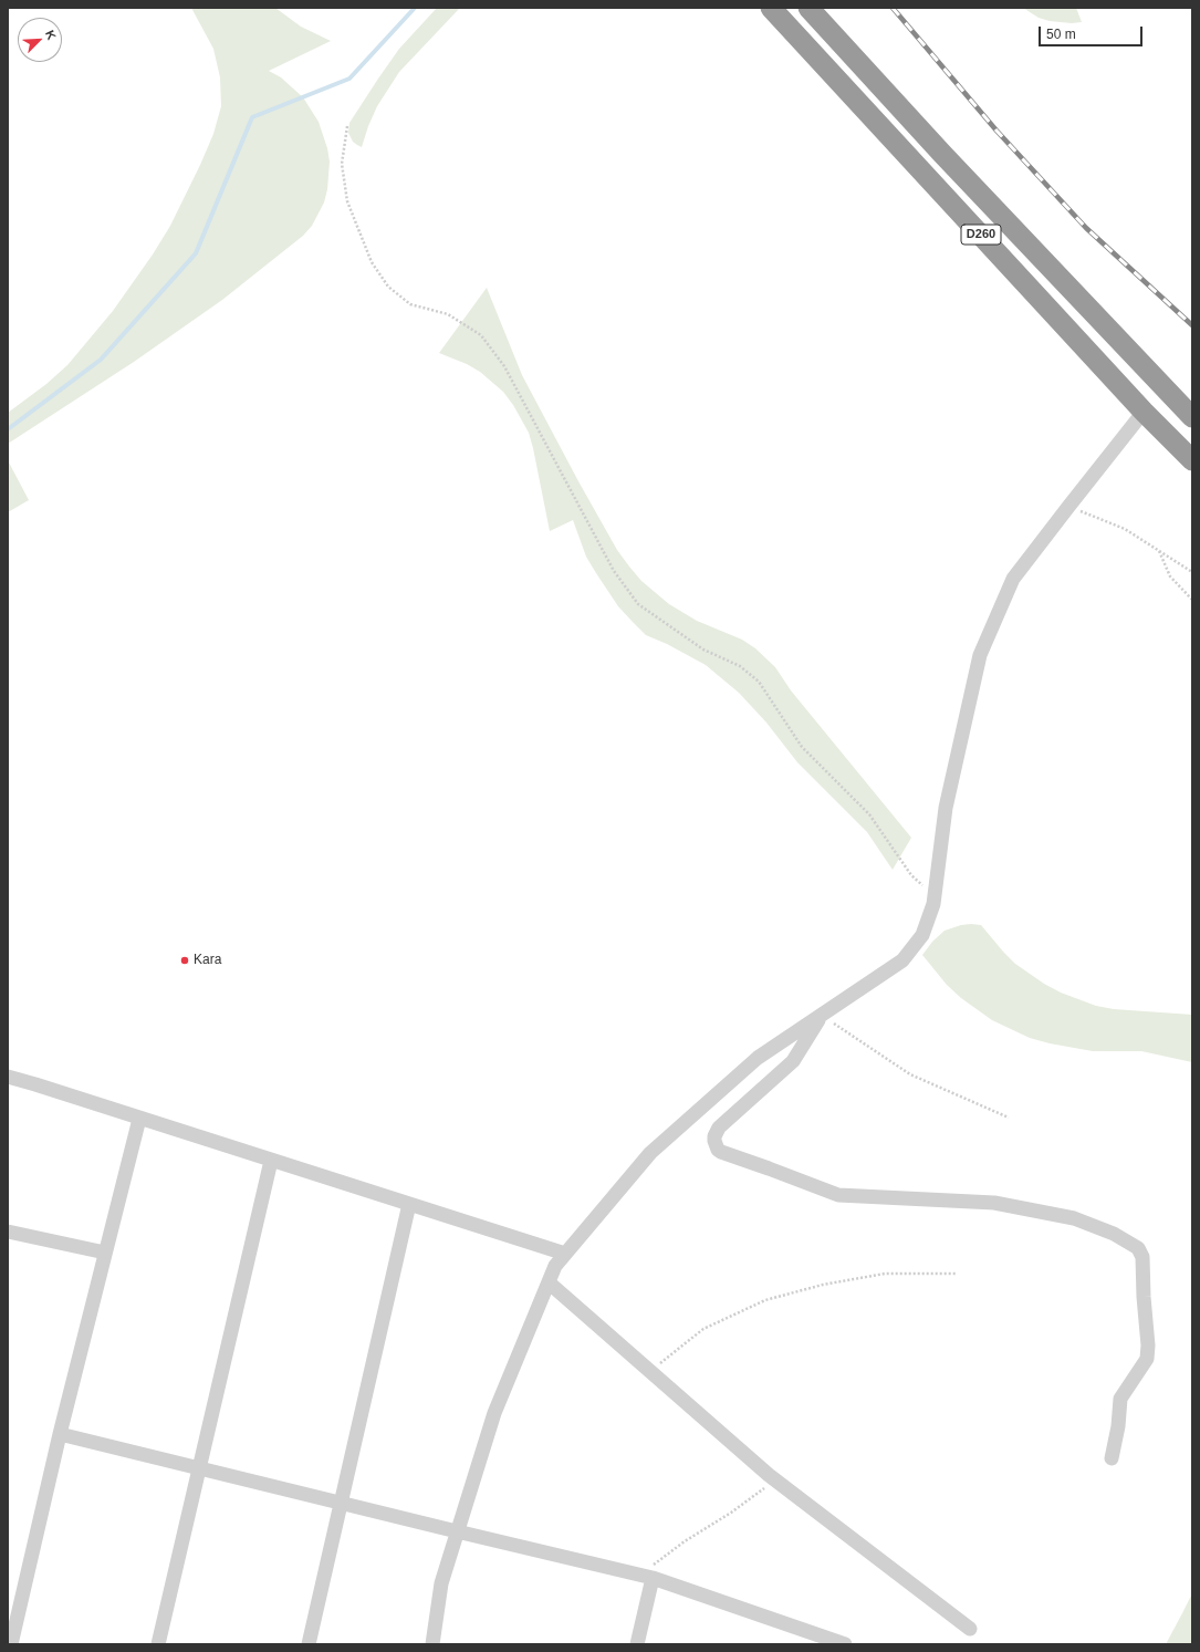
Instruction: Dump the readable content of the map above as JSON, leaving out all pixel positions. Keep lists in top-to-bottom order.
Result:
{
  "streets": {
    "highway": ["D260"]
  },
  "places": ["Kara"],
  "scale_bar": "50 m",
  "north": "top right"
}
